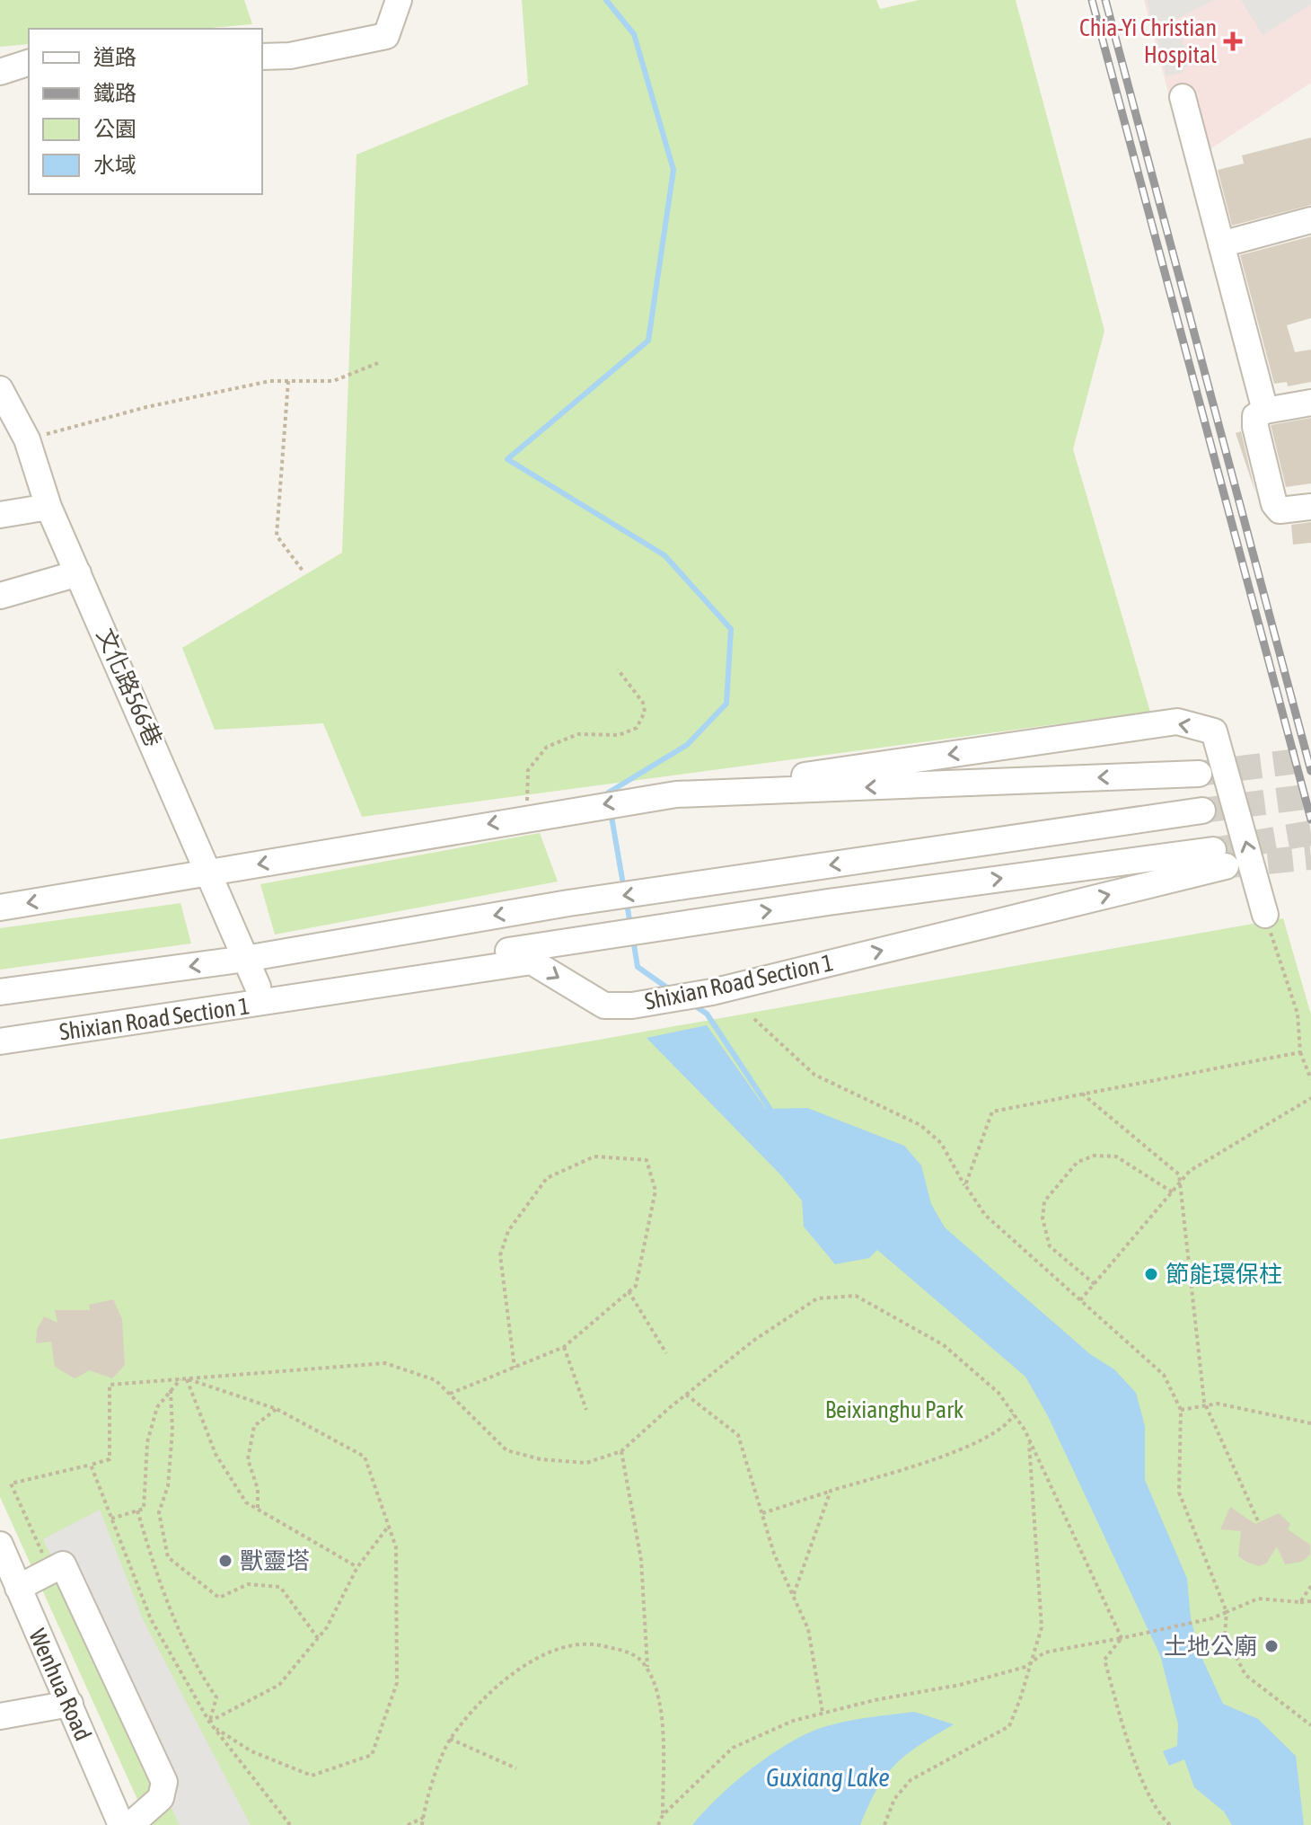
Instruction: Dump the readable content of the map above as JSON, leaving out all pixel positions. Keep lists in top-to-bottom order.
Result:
{
  "streets": {
    "street": ["文化路566巷", "Shixian Road Section 1", "Wenhua Road"]
  },
  "crossings": [
    ["文化路566巷", "Shixian Road Section 1"]
  ],
  "water": ["Guxiang Lake"],
  "parks": ["Beixianghu Park"],
  "places": {
    "health": ["Chia-Yi Christian Hospital"],
    "other": ["節能環保柱", "獸靈塔", "土地公廟"]
  },
  "legend": [
    "道路",
    "鐵路",
    "公園",
    "水域"
  ]
}
